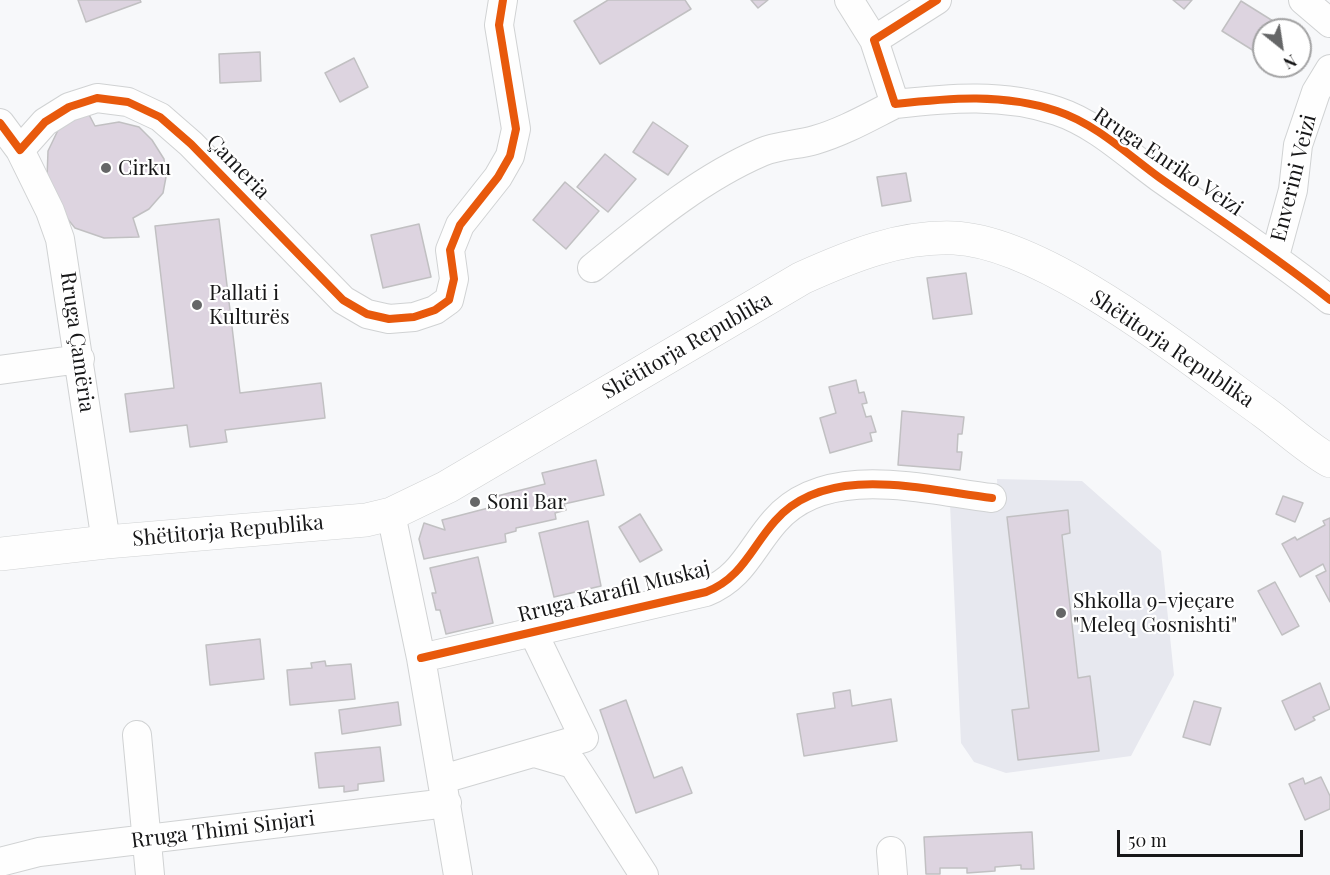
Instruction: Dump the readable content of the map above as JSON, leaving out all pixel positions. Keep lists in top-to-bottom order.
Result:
{
  "streets": {
    "main road": ["Shëtitorja Republika"],
    "street": [
      "Rruga Enriko Veizi",
      "Çameria",
      "Enverini Veizi",
      "Rruga Çamëria",
      "Rruga Karafil Muskaj",
      "Rruga Thimi Sinjari"
    ]
  },
  "crossings": [
    ["Rruga Enriko Veizi", "Enverini Veizi"],
    ["Çameria", "Rruga Çamëria"],
    ["Rruga Çamëria", "Shëtitorja Republika"],
    ["Rruga Karafil Muskaj", "Rruga Thimi Sinjari"]
  ],
  "places": [
    "Cirku",
    "Pallati i Kulturës",
    "Soni Bar",
    "Shkolla 9-vjeçare \"Meleq Gosnishti\""
  ],
  "scale_bar": "50 m",
  "north": "bottom right"
}
